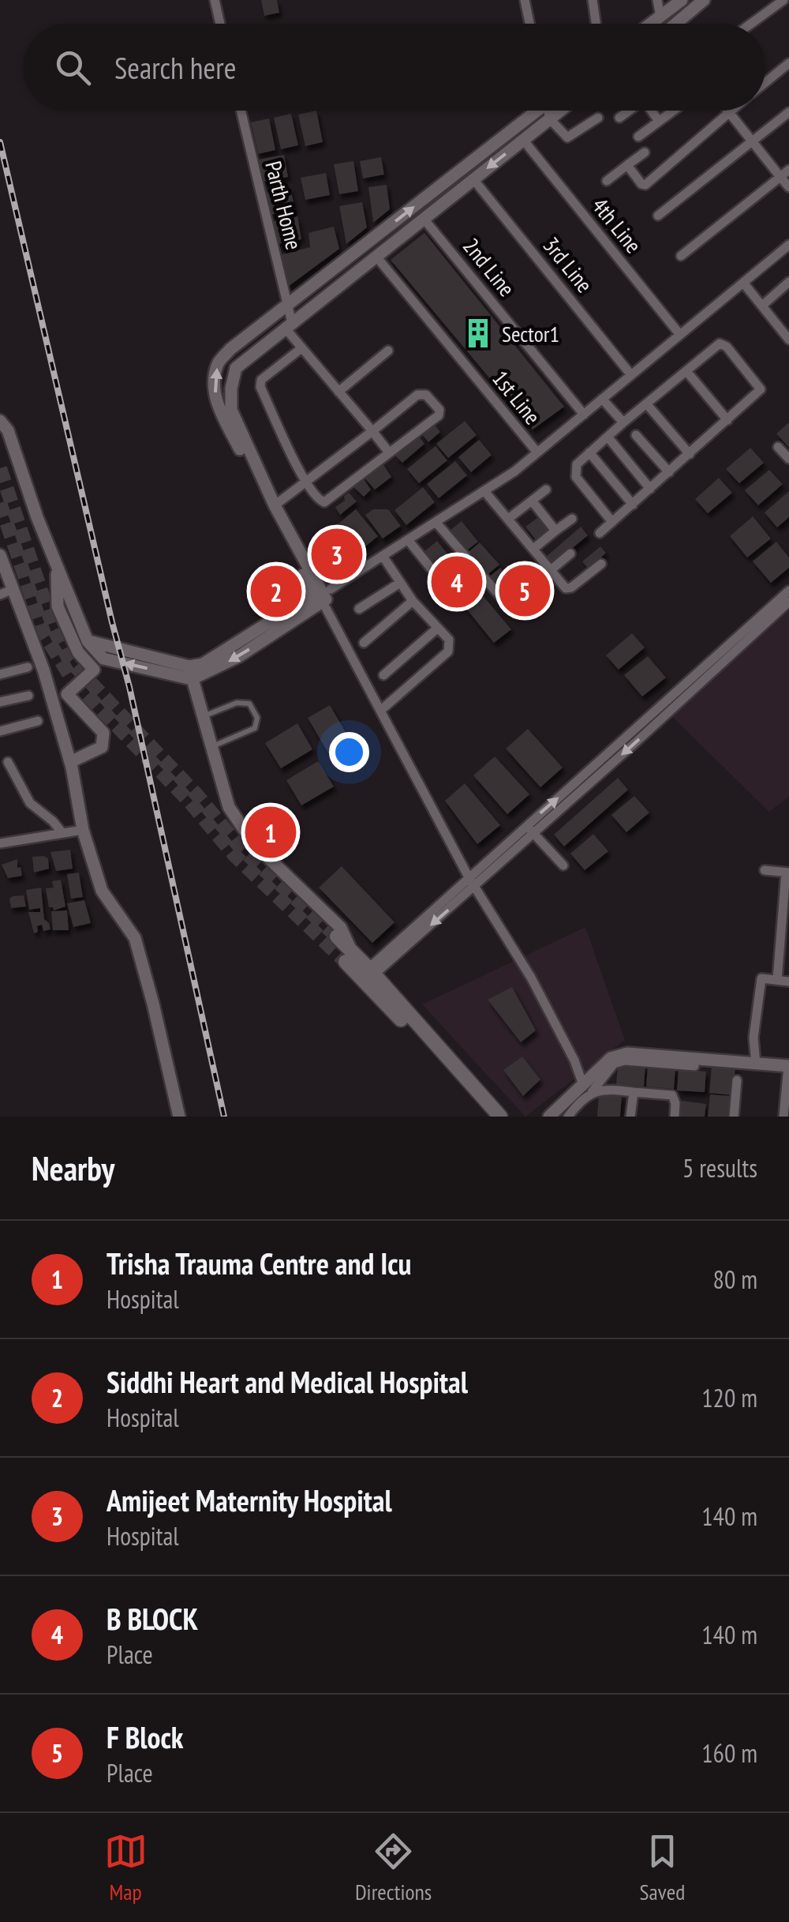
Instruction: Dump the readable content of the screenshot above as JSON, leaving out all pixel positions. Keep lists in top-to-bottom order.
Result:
{
  "streets": {
    "street": [
      "Parth Home",
      "4th Line",
      "3rd Line",
      "2nd Line",
      "1st Line"
    ]
  },
  "places": {
    "building": ["Sector1"]
  },
  "page": {
    "search": "Search here",
    "pins": [
      "3",
      "4",
      "5",
      "2",
      "1"
    ],
    "heading": ["Nearby", "5 results"],
    "list": [
      {
        "mark": "1",
        "name": "Trisha Trauma Centre and Icu",
        "note": "Hospital",
        "value": "80 m"
      },
      {
        "mark": "2",
        "name": "Siddhi Heart and Medical Hospital",
        "note": "Hospital",
        "value": "120 m"
      },
      {
        "mark": "3",
        "name": "Amijeet Maternity Hospital",
        "note": "Hospital",
        "value": "140 m"
      },
      {
        "mark": "4",
        "name": "B BLOCK",
        "note": "Place",
        "value": "140 m"
      },
      {
        "mark": "5",
        "name": "F Block",
        "note": "Place",
        "value": "160 m"
      }
    ],
    "nav": ["Map", "Directions", "Saved"]
  }
}
